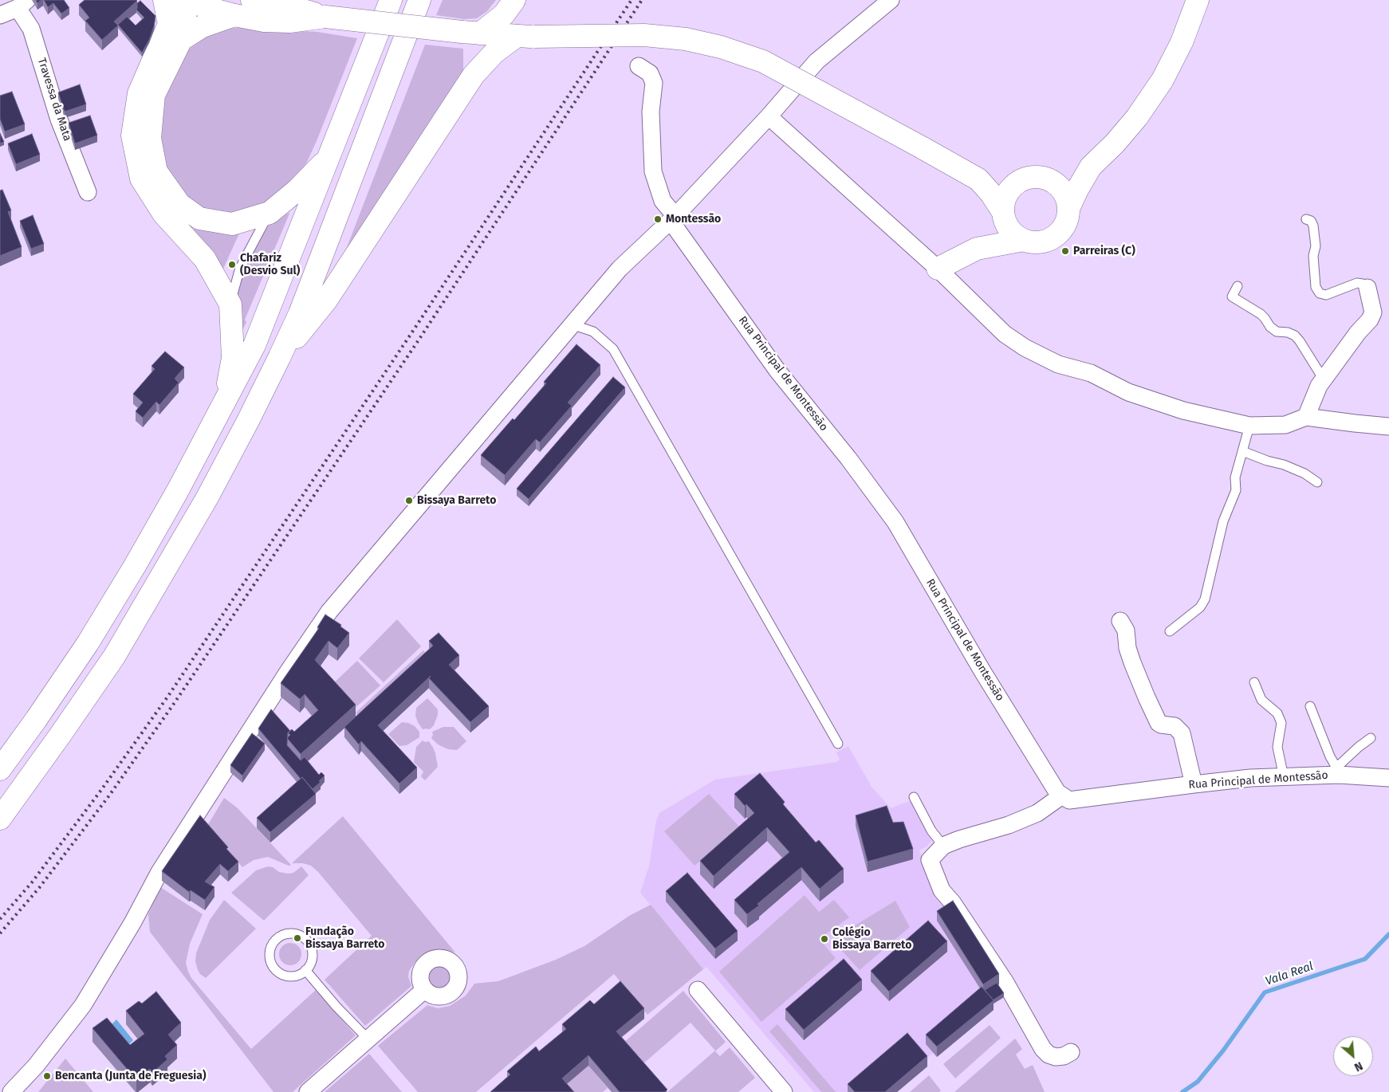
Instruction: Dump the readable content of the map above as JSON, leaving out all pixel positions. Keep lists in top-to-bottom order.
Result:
{
  "streets": {
    "street": ["Travessa da Mata", "Rua Principal de Montessão"]
  },
  "water": ["Vala Real"],
  "places": [
    "Montessão",
    "Parreiras (C)",
    "Chafariz (Desvio Sul)",
    "Bissaya Barreto",
    "Fundação Bissaya Barreto",
    "Colégio Bissaya Barreto",
    "Bencanta (Junta de Freguesia)"
  ],
  "north": "bottom right"
}
